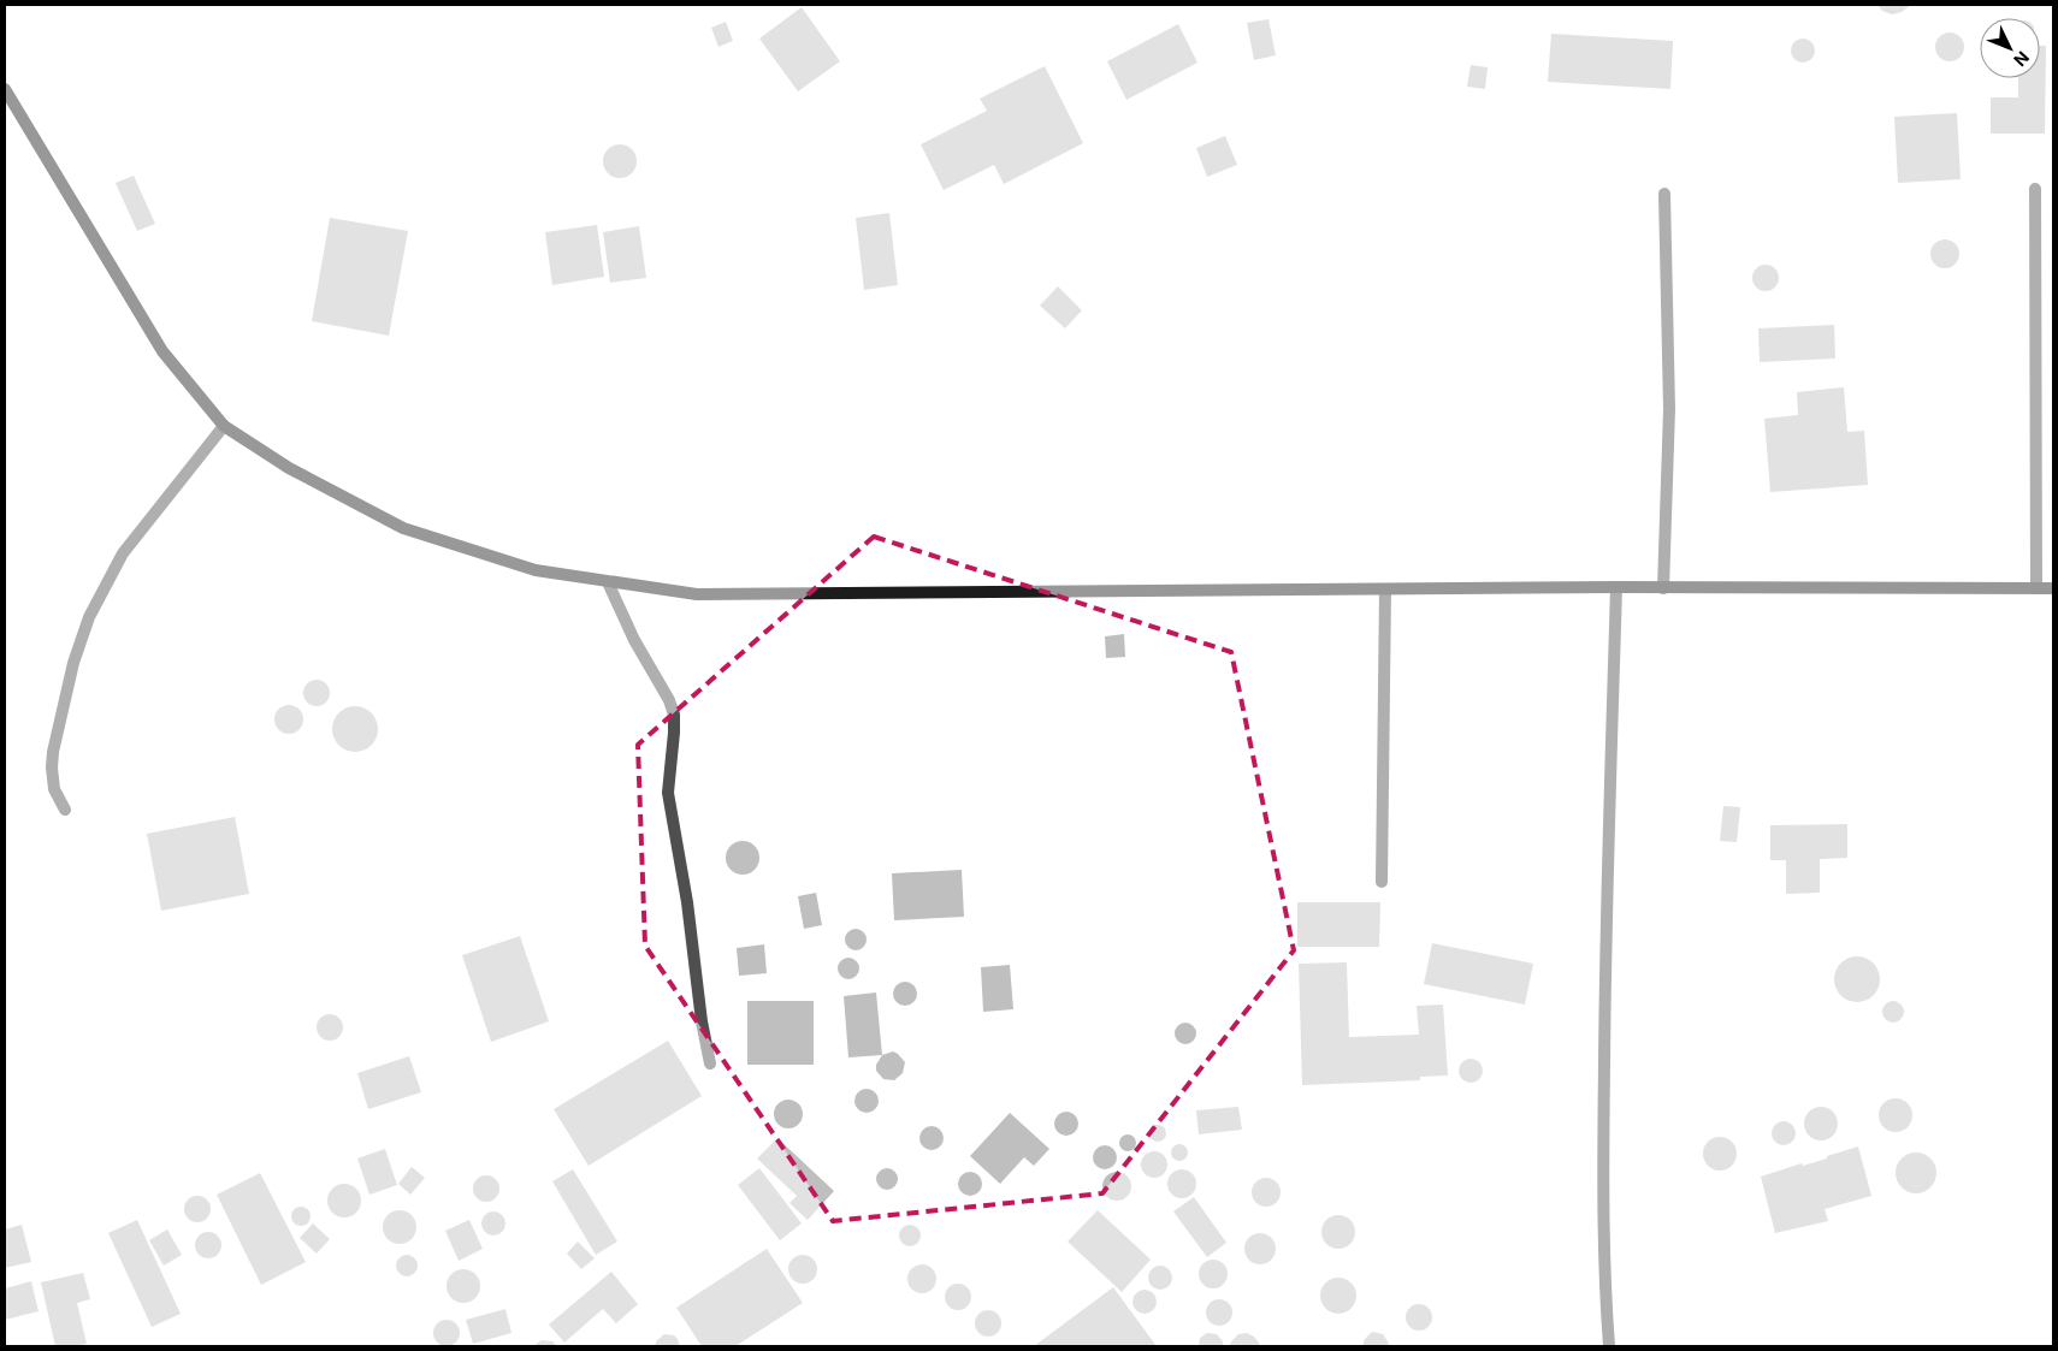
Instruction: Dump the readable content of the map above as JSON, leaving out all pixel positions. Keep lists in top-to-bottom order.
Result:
{
  "north": "bottom right"
}
